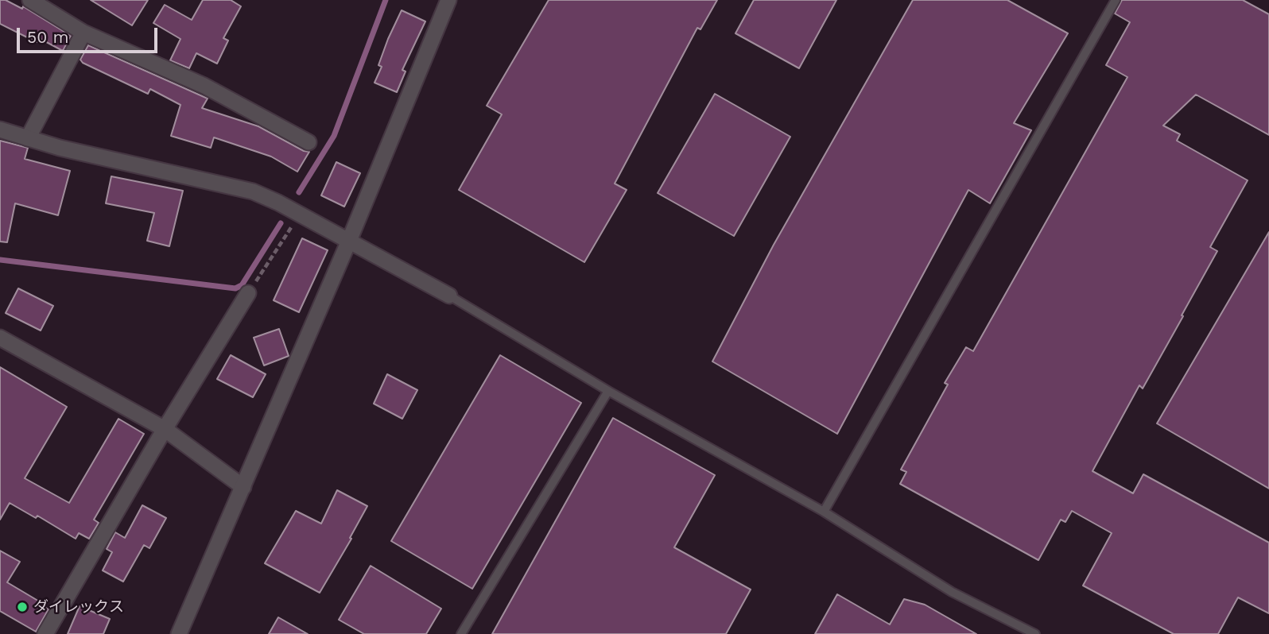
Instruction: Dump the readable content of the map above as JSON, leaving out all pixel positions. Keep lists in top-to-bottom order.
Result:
{
  "places": ["ダイレックス"],
  "scale_bar": "50 m"
}
